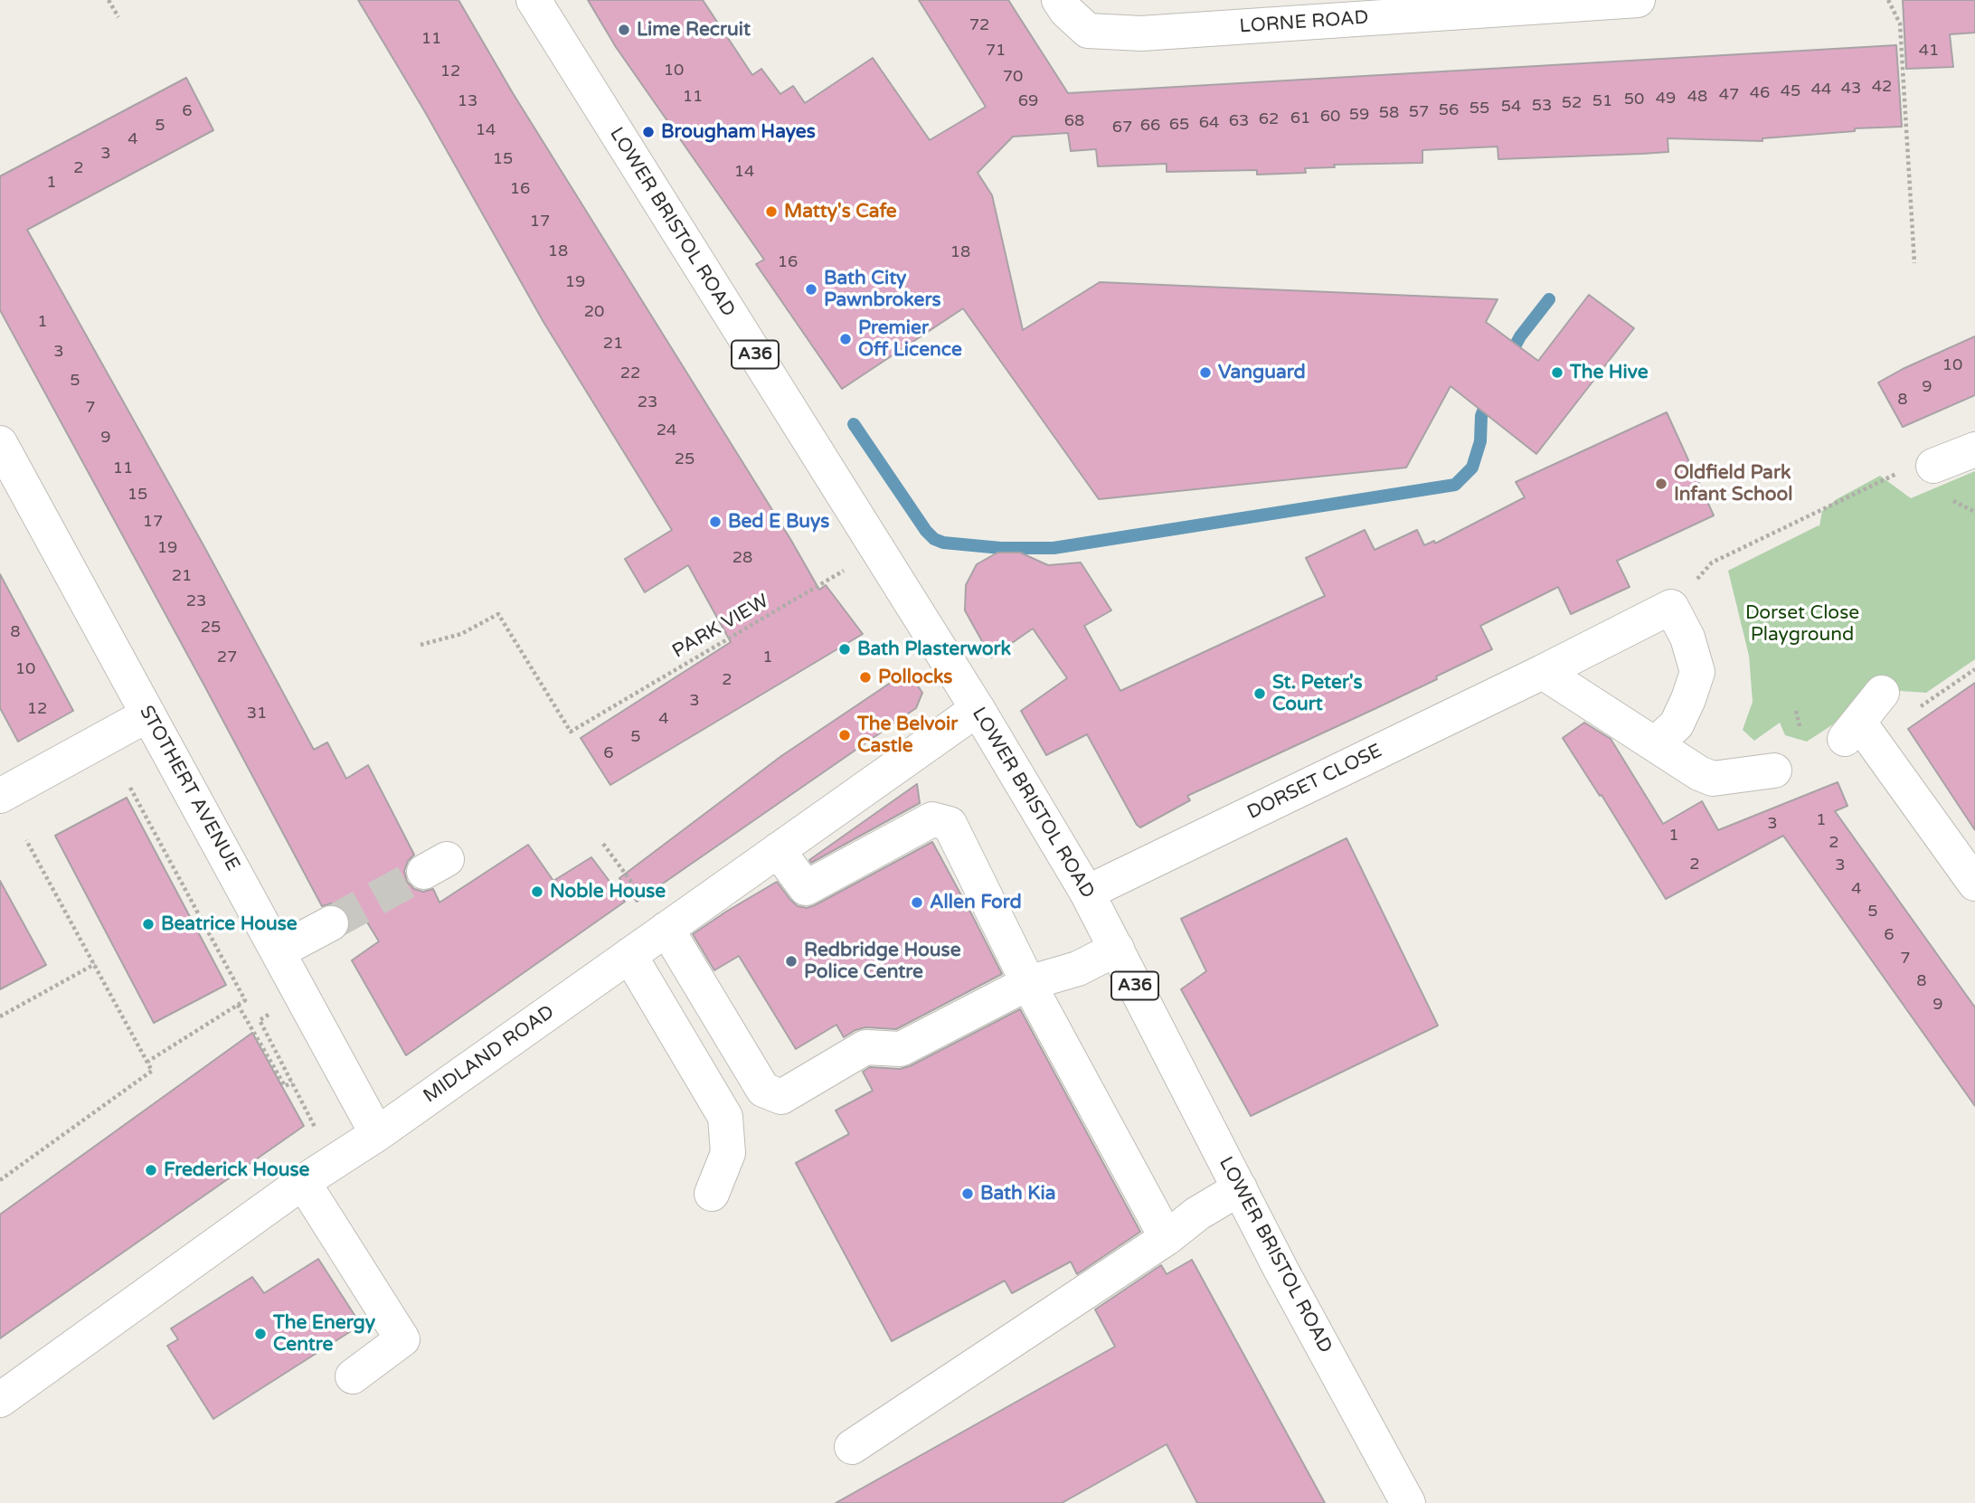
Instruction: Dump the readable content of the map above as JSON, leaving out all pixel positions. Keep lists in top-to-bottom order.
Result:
{
  "streets": {
    "main road": [
      "LORNE ROAD",
      "LOWER BRISTOL ROAD",
      "A36",
      "DORSET CLOSE",
      "STOTHERT AVENUE",
      "MIDLAND ROAD"
    ],
    "path": ["PARK VIEW"]
  },
  "crossings": [
    ["LOWER BRISTOL ROAD", "PARK VIEW"],
    ["LOWER BRISTOL ROAD", "DORSET CLOSE"],
    ["LOWER BRISTOL ROAD", "MIDLAND ROAD"],
    ["STOTHERT AVENUE", "MIDLAND ROAD"]
  ],
  "parks": ["Dorset Close Playground"],
  "places": [
    "Lime Recruit",
    "Brougham Hayes",
    "Matty's Cafe",
    "Bath City Pawnbrokers",
    "Premier Off Licence",
    "Vanguard",
    "The Hive",
    "Oldfield Park Infant School",
    "Bed E Buys",
    "Bath Plasterwork",
    "Pollocks",
    "St. Peter's Court",
    "The Belvoir Castle",
    "Noble House",
    "Allen Ford",
    "Beatrice House",
    "Redbridge House Police Centre",
    "Frederick House",
    "Bath Kia",
    "The Energy Centre"
  ],
  "house_numbers": [
    "72",
    "11",
    "71",
    "41",
    "10",
    "12",
    "70",
    "42",
    "43",
    "44",
    "45",
    "46",
    "47",
    "11",
    "48",
    "49",
    "50",
    "13",
    "69",
    "51",
    "52",
    "53",
    "54",
    "55",
    "56",
    "6",
    "57",
    "58",
    "59",
    "60",
    "61",
    "62",
    "68",
    "63",
    "64",
    "65",
    "5",
    "66",
    "67",
    "14",
    "4",
    "3",
    "15",
    "2",
    "14",
    "1",
    "16",
    "17",
    "18",
    "18",
    "16",
    "19",
    "20",
    "1",
    "21",
    "3",
    "10",
    "22",
    "5",
    "9",
    "8",
    "23",
    "7",
    "24",
    "9",
    "25",
    "11",
    "15",
    "17",
    "19",
    "28",
    "21",
    "23",
    "25",
    "8",
    "27",
    "1",
    "10",
    "2",
    "3",
    "12",
    "31",
    "4",
    "5",
    "6",
    "1",
    "3",
    "1",
    "2",
    "2",
    "3",
    "4",
    "5",
    "6",
    "7",
    "8",
    "9"
  ]
}
